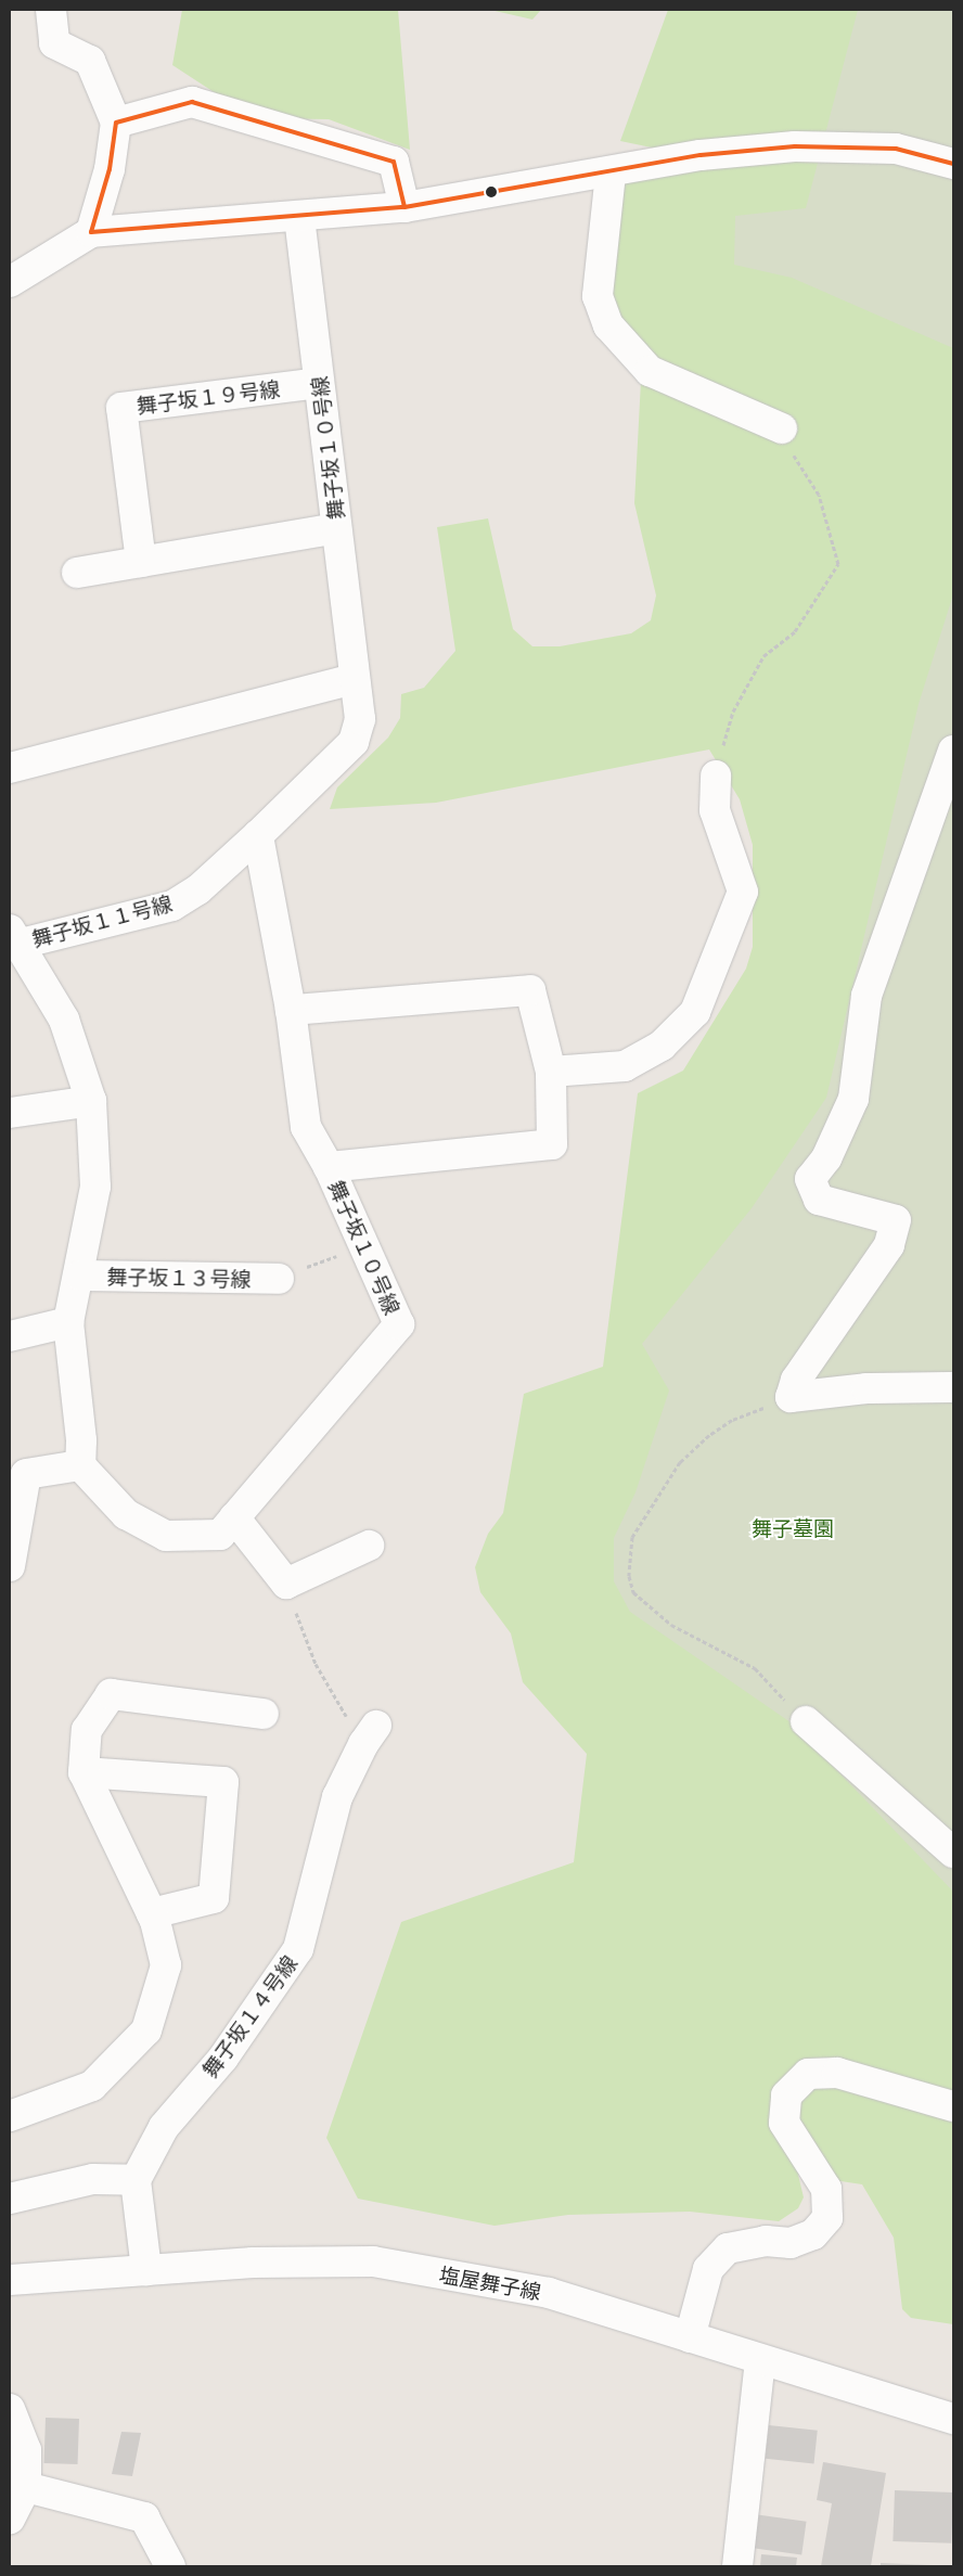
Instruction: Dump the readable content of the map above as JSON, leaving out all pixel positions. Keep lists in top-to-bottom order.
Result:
{
  "streets": {
    "street": [
      "舞子坂１９号線",
      "舞子坂１０号線",
      "舞子坂１１号線",
      "舞子坂１３号線",
      "舞子坂１４号線",
      "塩屋舞子線"
    ]
  },
  "crossings": [
    ["舞子坂１９号線", "舞子坂１０号線"],
    ["舞子坂１０号線", "舞子坂１１号線"]
  ],
  "parks": ["舞子墓園"]
}
